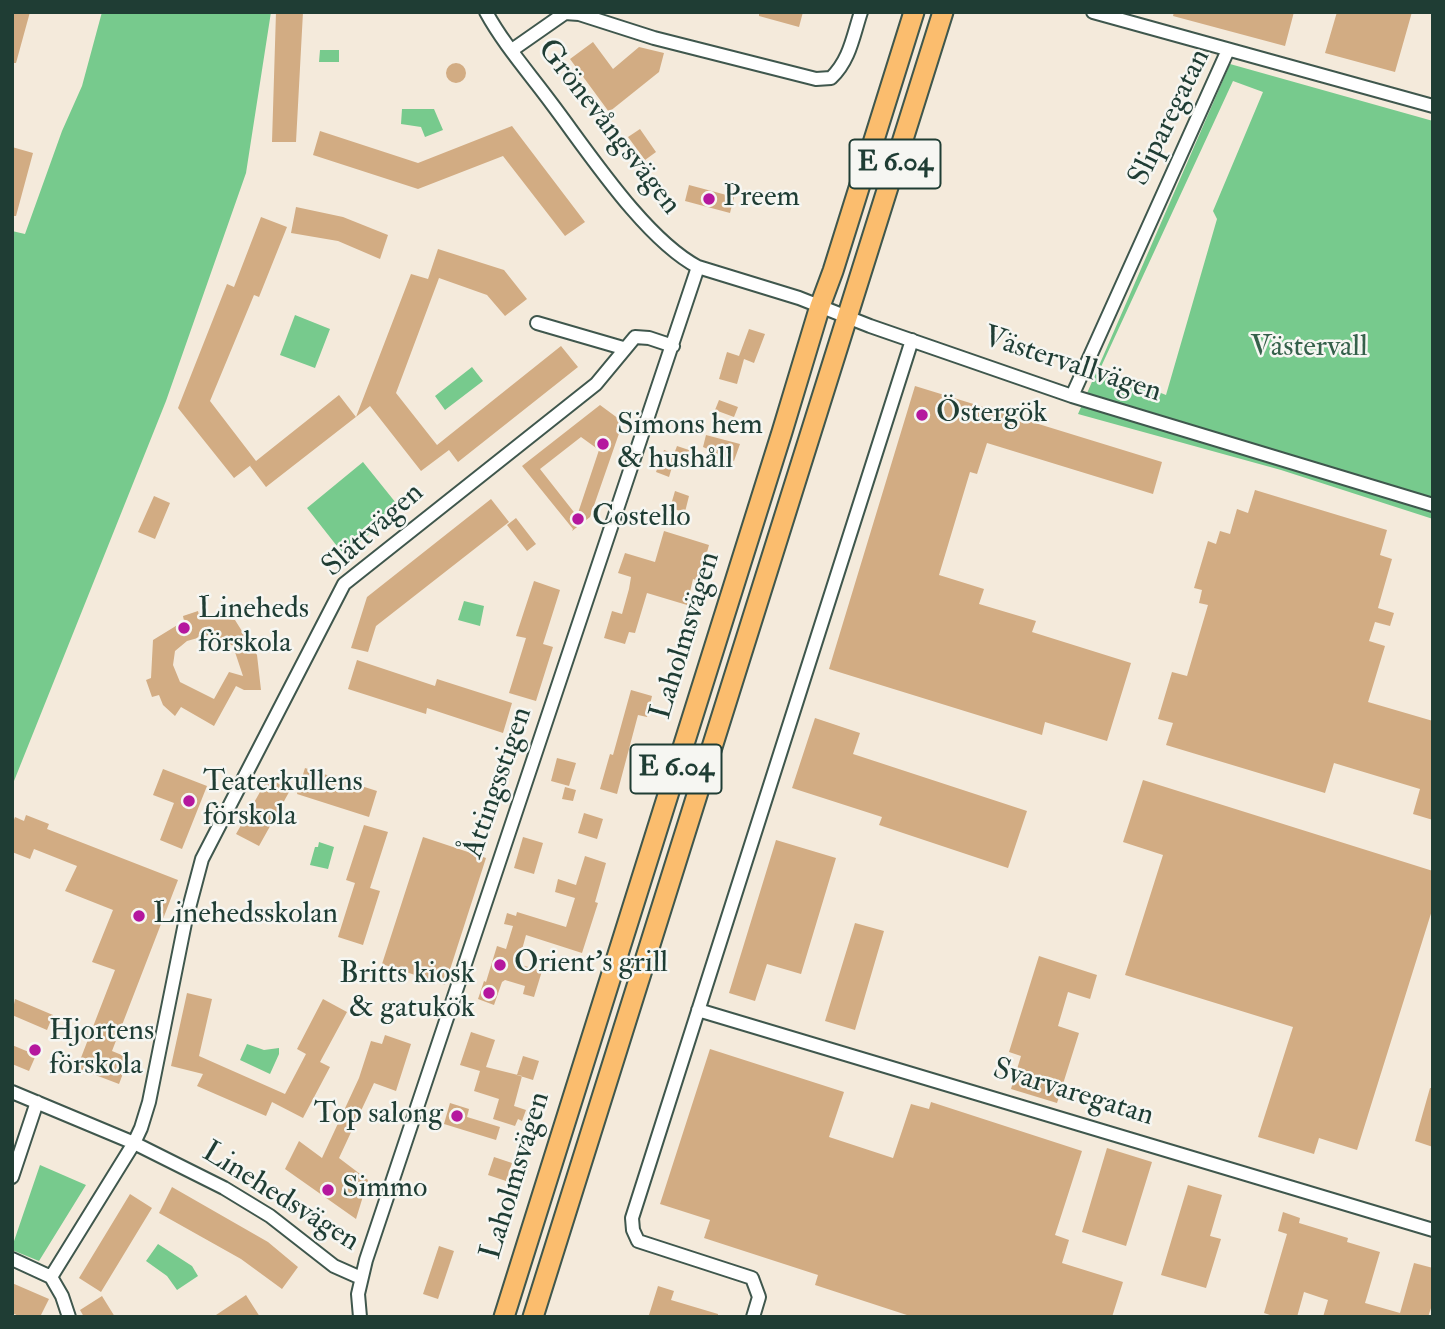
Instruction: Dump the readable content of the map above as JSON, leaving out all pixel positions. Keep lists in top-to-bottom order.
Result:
{
  "streets": {
    "highway": ["E 6.04", "Laholmsvägen"],
    "street": [
      "Sliparegatan",
      "Grönevångsvägen",
      "Västervallvägen",
      "Slättvägen",
      "Åttingsstigen",
      "Svarvaregatan",
      "Linehedsvägen"
    ]
  },
  "crossings": [
    ["Sliparegatan", "Västervallvägen"],
    ["Grönevångsvägen", "Västervallvägen"],
    ["Grönevångsvägen", "Åttingsstigen"],
    ["Västervallvägen", "Laholmsvägen"],
    ["Västervallvägen", "Åttingsstigen"],
    ["Slättvägen", "Linehedsvägen"],
    ["Åttingsstigen", "Linehedsvägen"]
  ],
  "parks": ["Västervall"],
  "places": [
    "Preem",
    "Östergök",
    "Simons hem & hushåll",
    "Costello",
    "Lineheds förskola",
    "Teaterkullens förskola",
    "Linehedsskolan",
    "Orient's grill",
    "Britts kiosk & gatukök",
    "Hjortens förskola",
    "Top salong",
    "Simmo"
  ]
}
